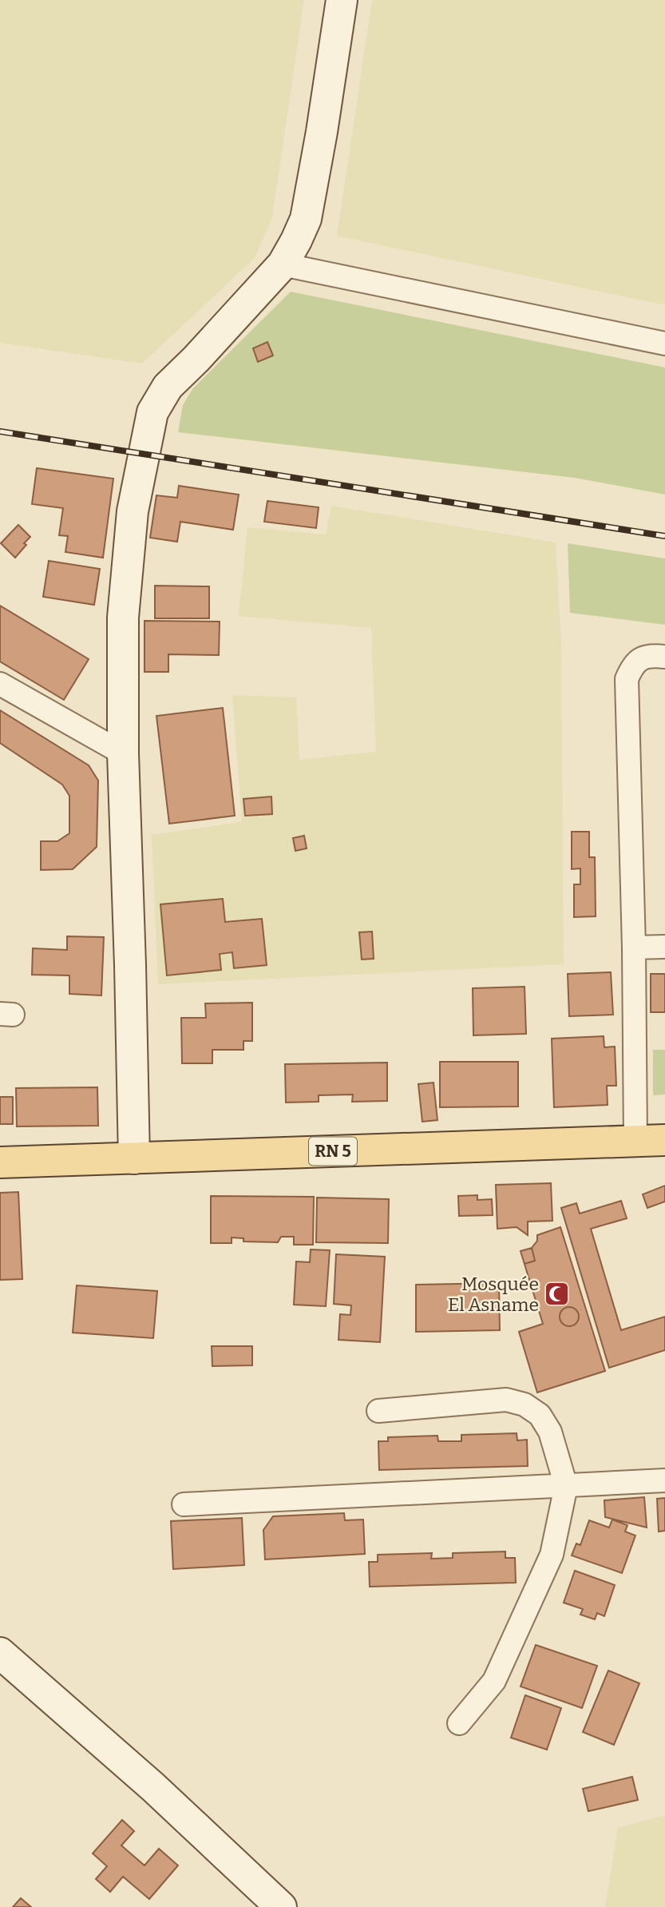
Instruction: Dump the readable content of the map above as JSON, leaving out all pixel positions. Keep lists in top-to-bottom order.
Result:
{
  "streets": {
    "main road": ["RN 5"]
  },
  "places": {
    "mosque": ["Mosquée El Asname"]
  }
}
